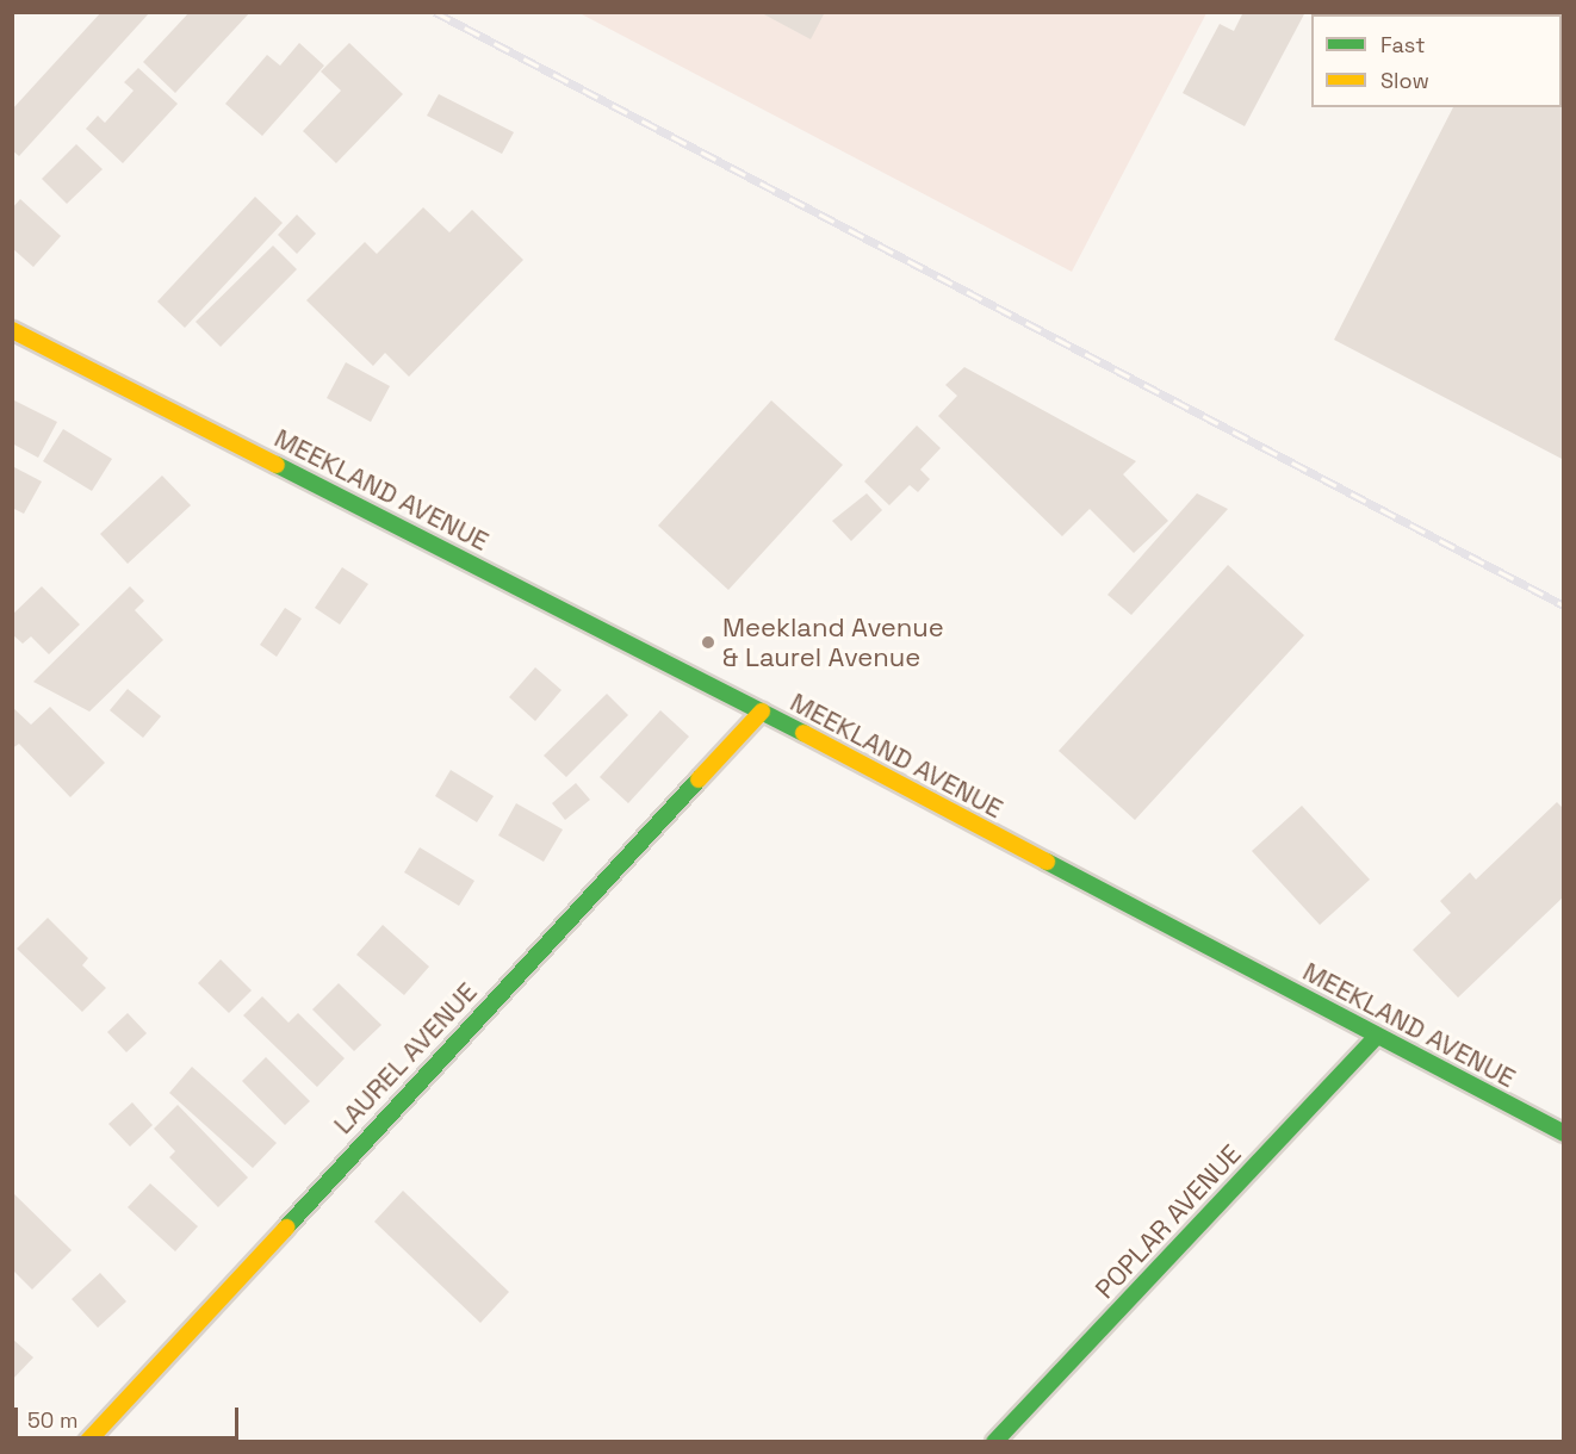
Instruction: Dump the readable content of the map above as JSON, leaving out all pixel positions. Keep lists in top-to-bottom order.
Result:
{
  "streets": {
    "street": ["MEEKLAND AVENUE", "LAUREL AVENUE", "POPLAR AVENUE"]
  },
  "crossings": [
    ["MEEKLAND AVENUE", "LAUREL AVENUE"],
    ["MEEKLAND AVENUE", "POPLAR AVENUE"]
  ],
  "places": ["Meekland Avenue & Laurel Avenue"],
  "legend": ["Fast", "Slow"],
  "scale_bar": "50 m"
}
